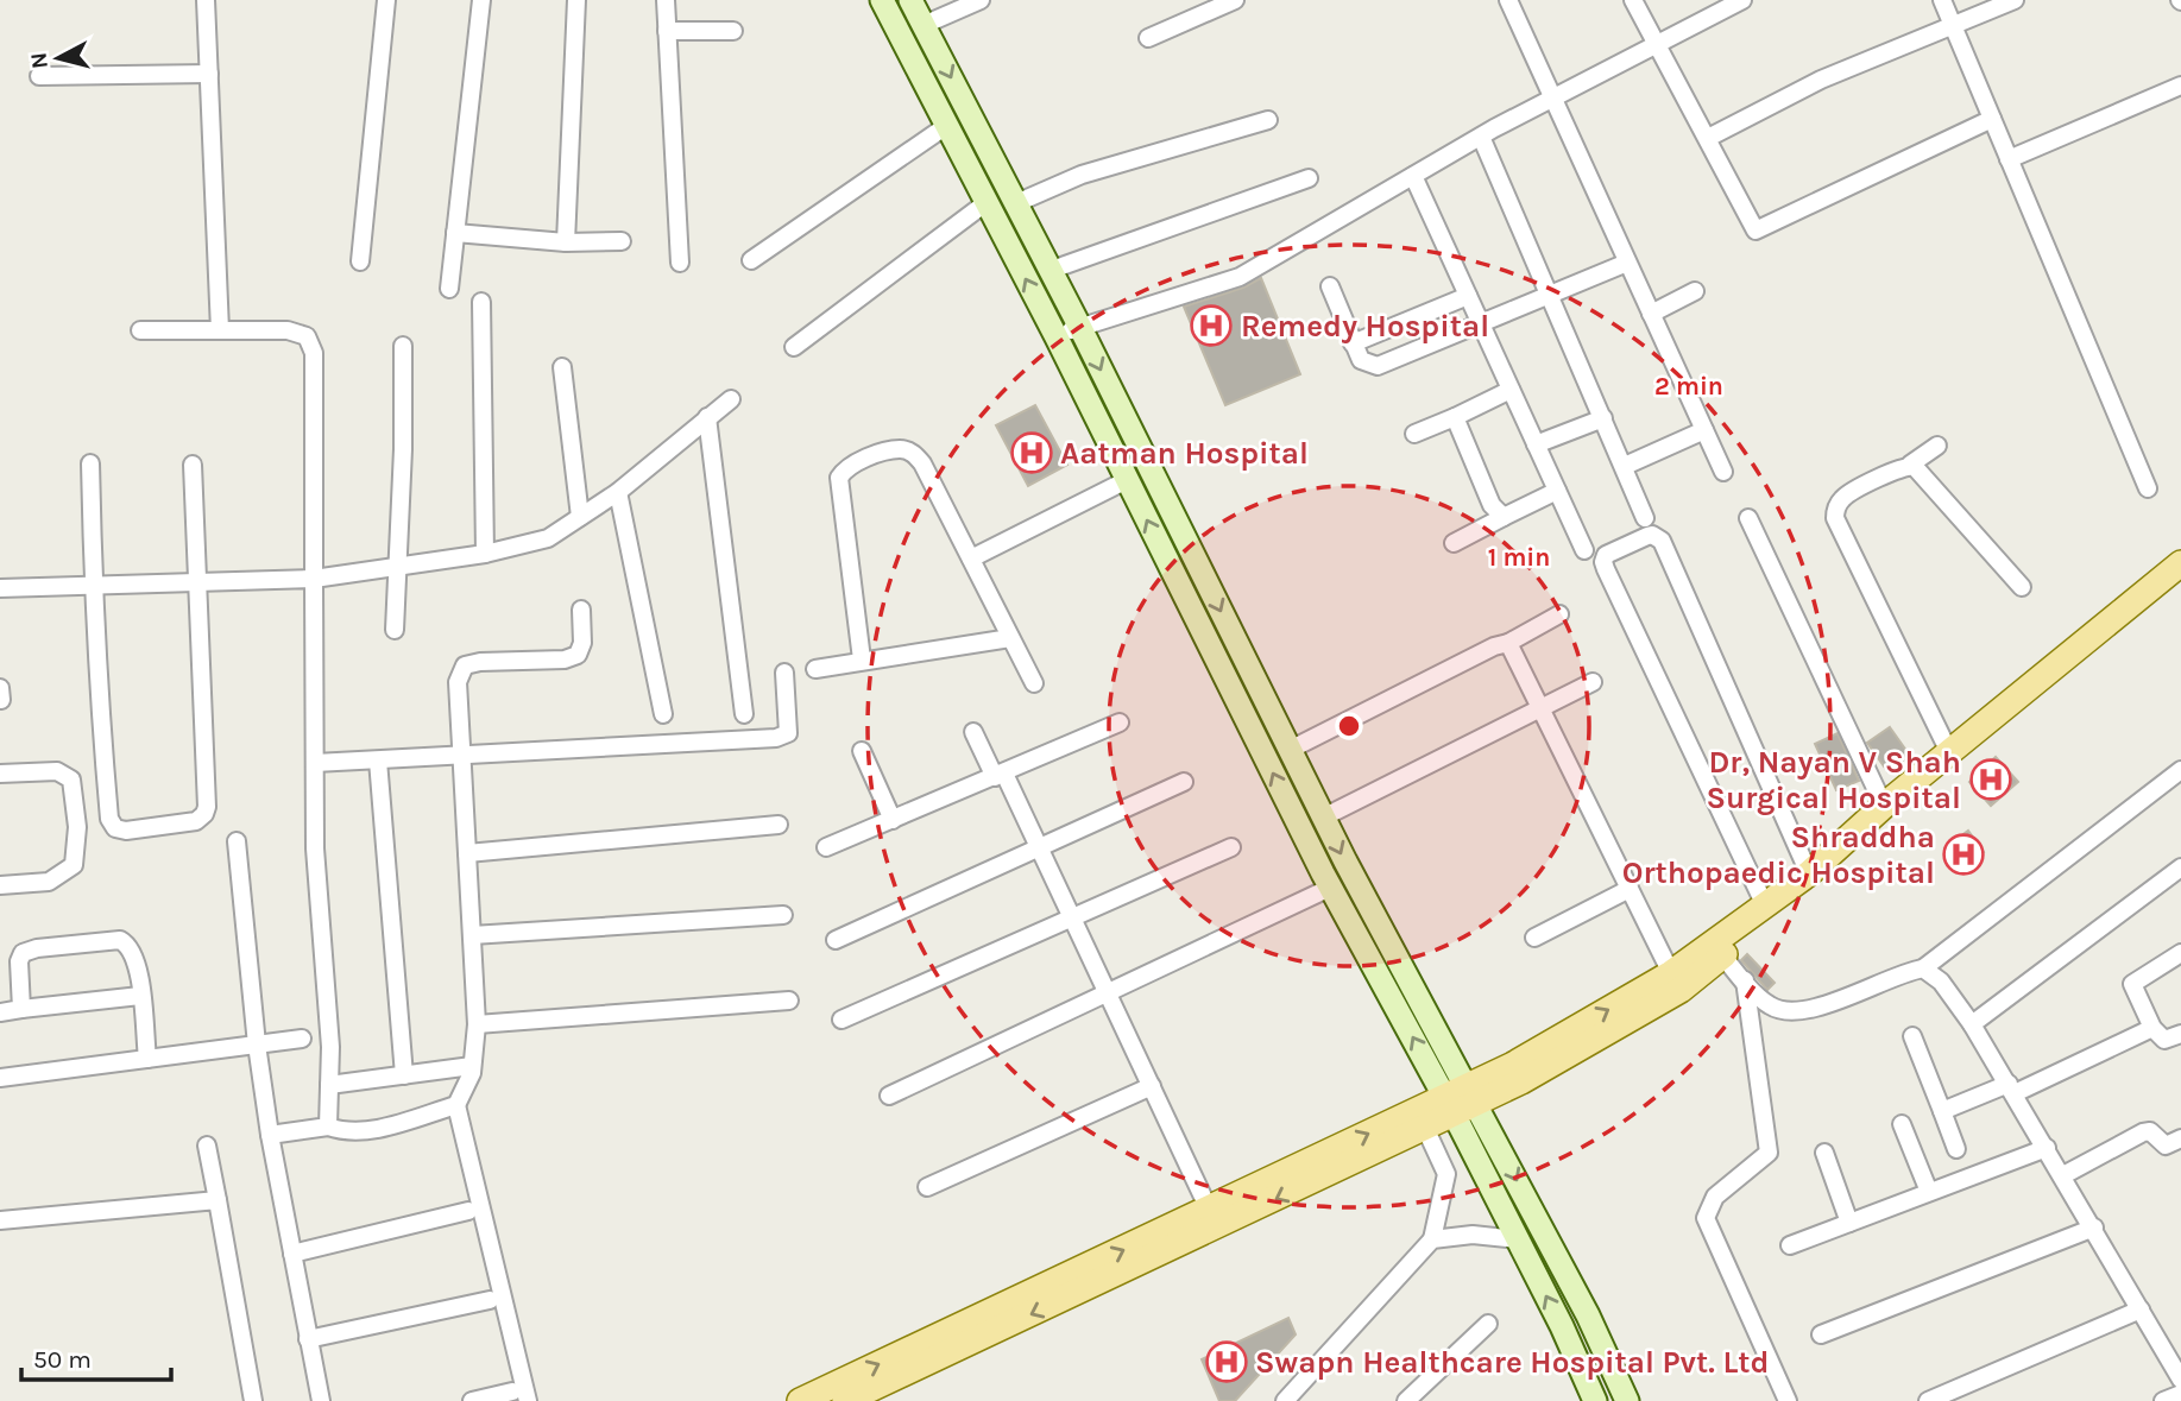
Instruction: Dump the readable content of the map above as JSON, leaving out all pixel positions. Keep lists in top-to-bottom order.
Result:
{
  "places": {
    "hospital": [
      "Remedy Hospital",
      "Aatman Hospital",
      "Dr, Nayan V Shah Surgical Hospital",
      "Shraddha Orthopaedic Hospital",
      "Swapn Healthcare Hospital Pvt. Ltd"
    ]
  },
  "scale_bar": "50 m",
  "north": "left",
  "rings": ["2 min", "1 min"]
}
